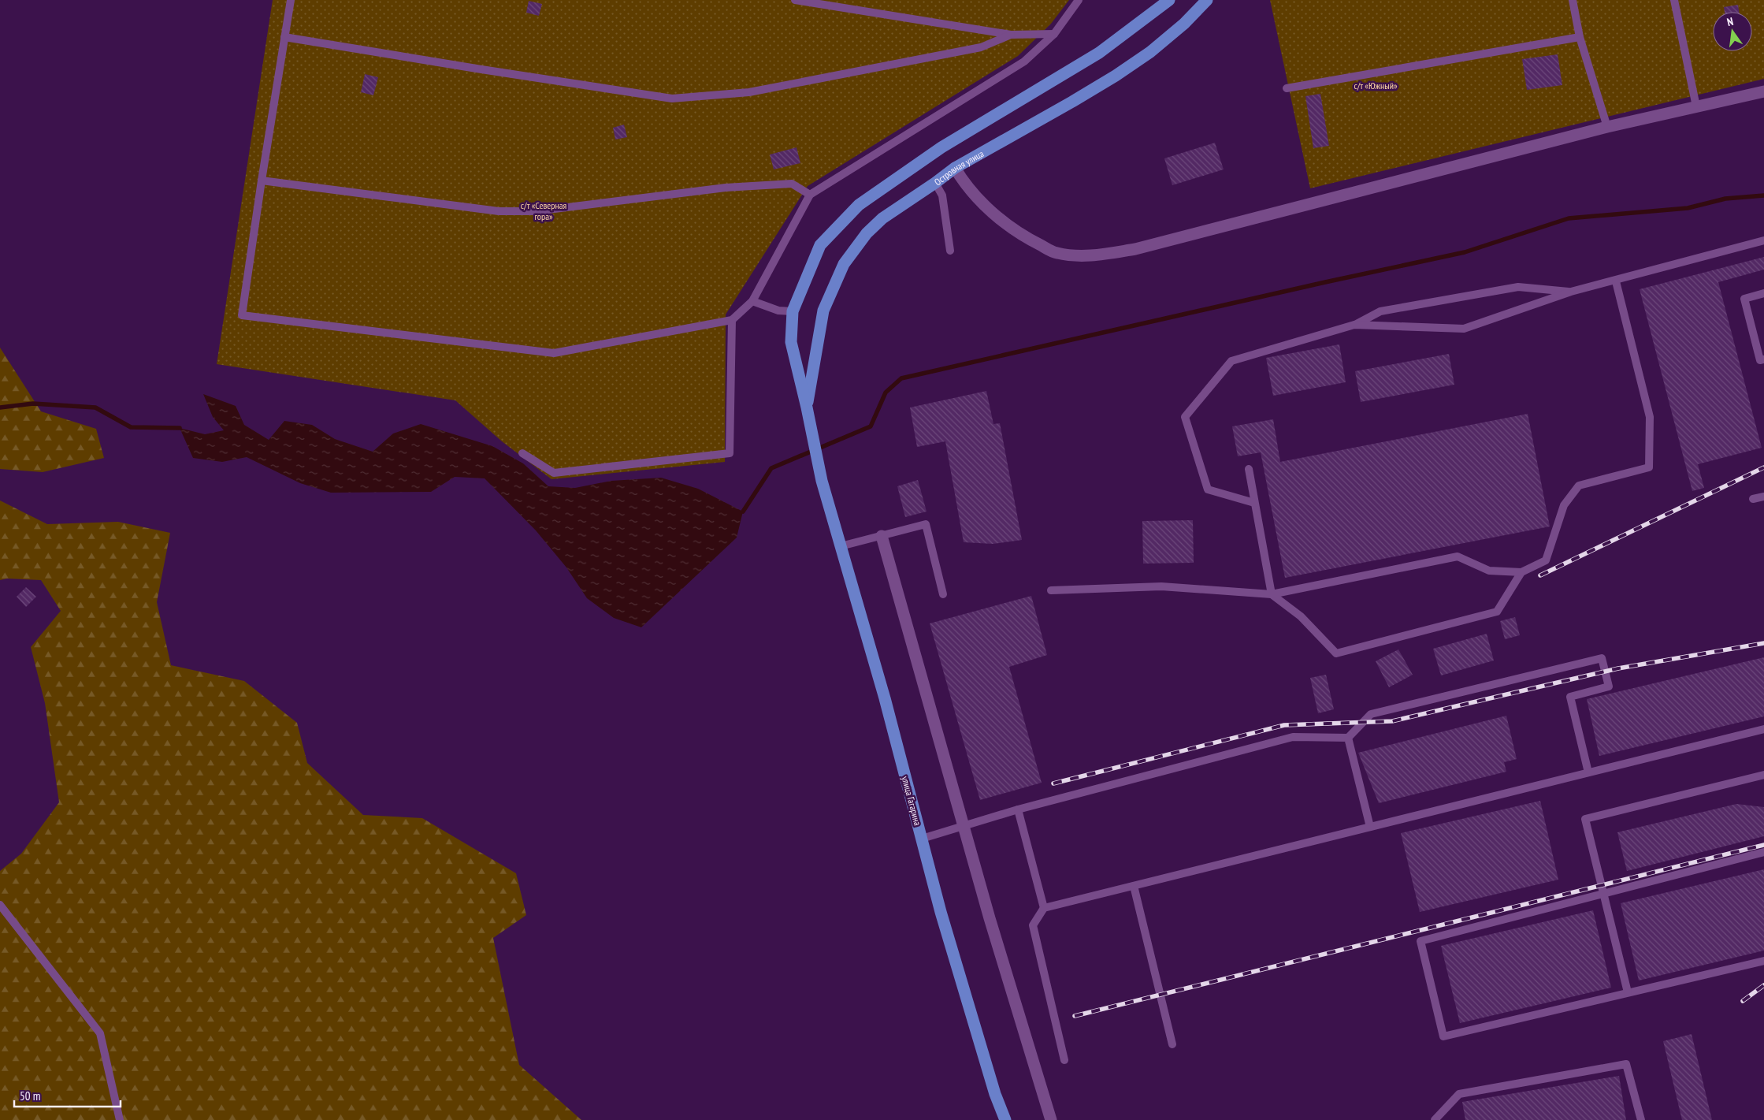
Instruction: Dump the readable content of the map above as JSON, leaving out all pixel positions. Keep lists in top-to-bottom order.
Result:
{
  "streets": {
    "main road": ["Островная улица", "улица Гагарина"]
  },
  "crossings": [
    ["Островная улица", "улица Гагарина"]
  ],
  "parks": ["с/т «Южный»", "с/т «Северная гора»"],
  "scale_bar": "50 m",
  "north": "top"
}
